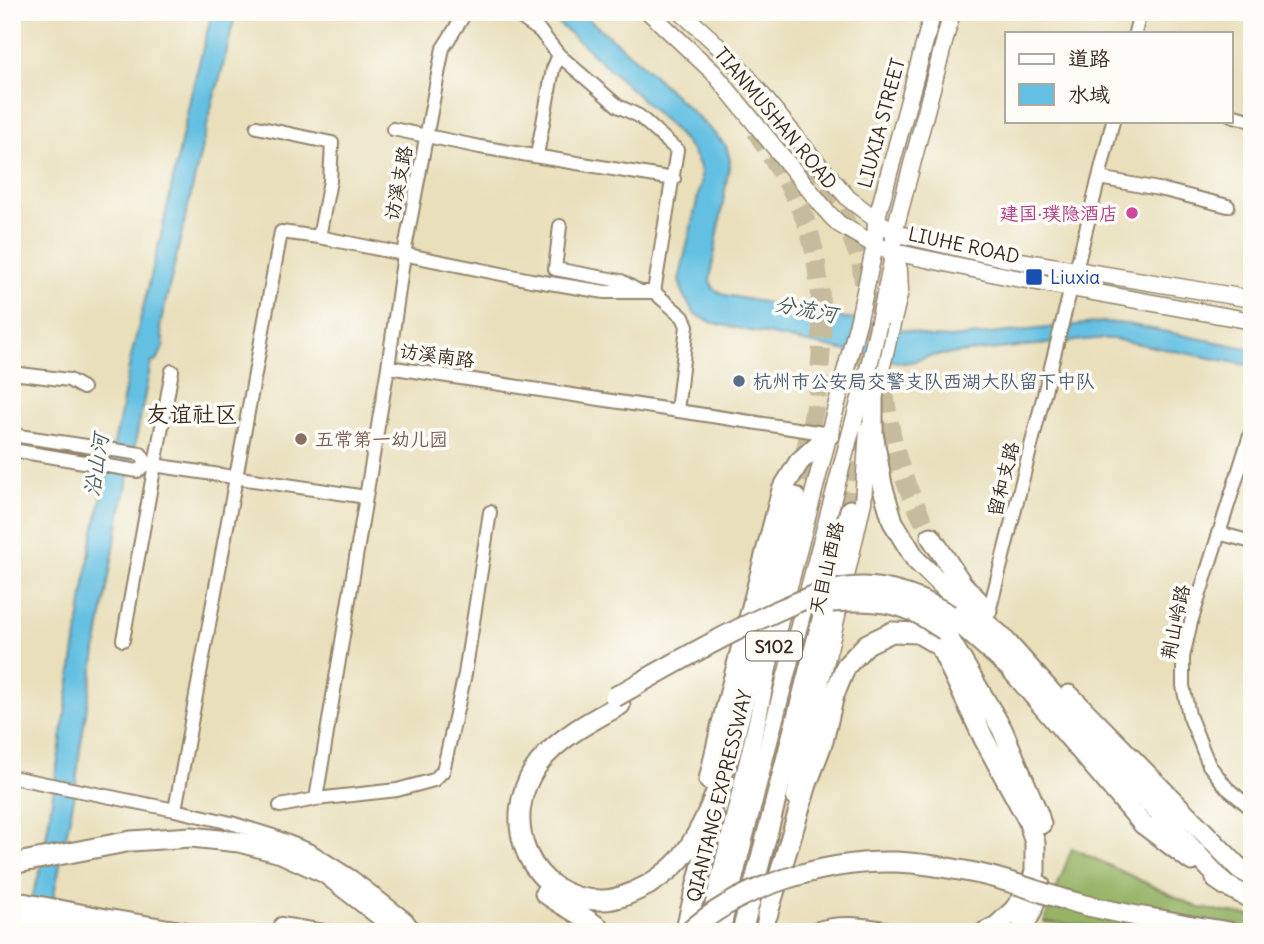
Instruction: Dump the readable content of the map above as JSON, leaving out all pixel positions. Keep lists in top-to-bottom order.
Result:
{
  "streets": {
    "highway": ["QIANTANG EXPRESSWAY"],
    "main road": [
      "TIANMUSHAN ROAD",
      "LIUXIA STREET",
      "LIUHE ROAD",
      "天目山西路",
      "S102"
    ],
    "street": [
      "访溪支路",
      "访溪南路",
      "留和支路",
      "荆山岭路"
    ]
  },
  "crossings": [
    ["TIANMUSHAN ROAD", "LIUXIA STREET"],
    ["TIANMUSHAN ROAD", "LIUHE ROAD"],
    ["TIANMUSHAN ROAD", "天目山西路"],
    ["LIUXIA STREET", "LIUHE ROAD"],
    ["LIUXIA STREET", "天目山西路"],
    ["访溪支路", "访溪南路"],
    ["LIUHE ROAD", "留和支路"],
    ["LIUHE ROAD", "天目山西路"],
    ["访溪南路", "天目山西路"],
    ["天目山西路", "QIANTANG EXPRESSWAY"]
  ],
  "districts": ["友谊社区"],
  "water": ["分流河", "沿山河"],
  "places": {
    "other": ["建国·璞隐酒店", "杭州市公安局交警支队西湖大队留下中队", "五常第一幼儿园"],
    "transit": ["Liuxia"]
  },
  "legend": ["道路", "水域"]
}
